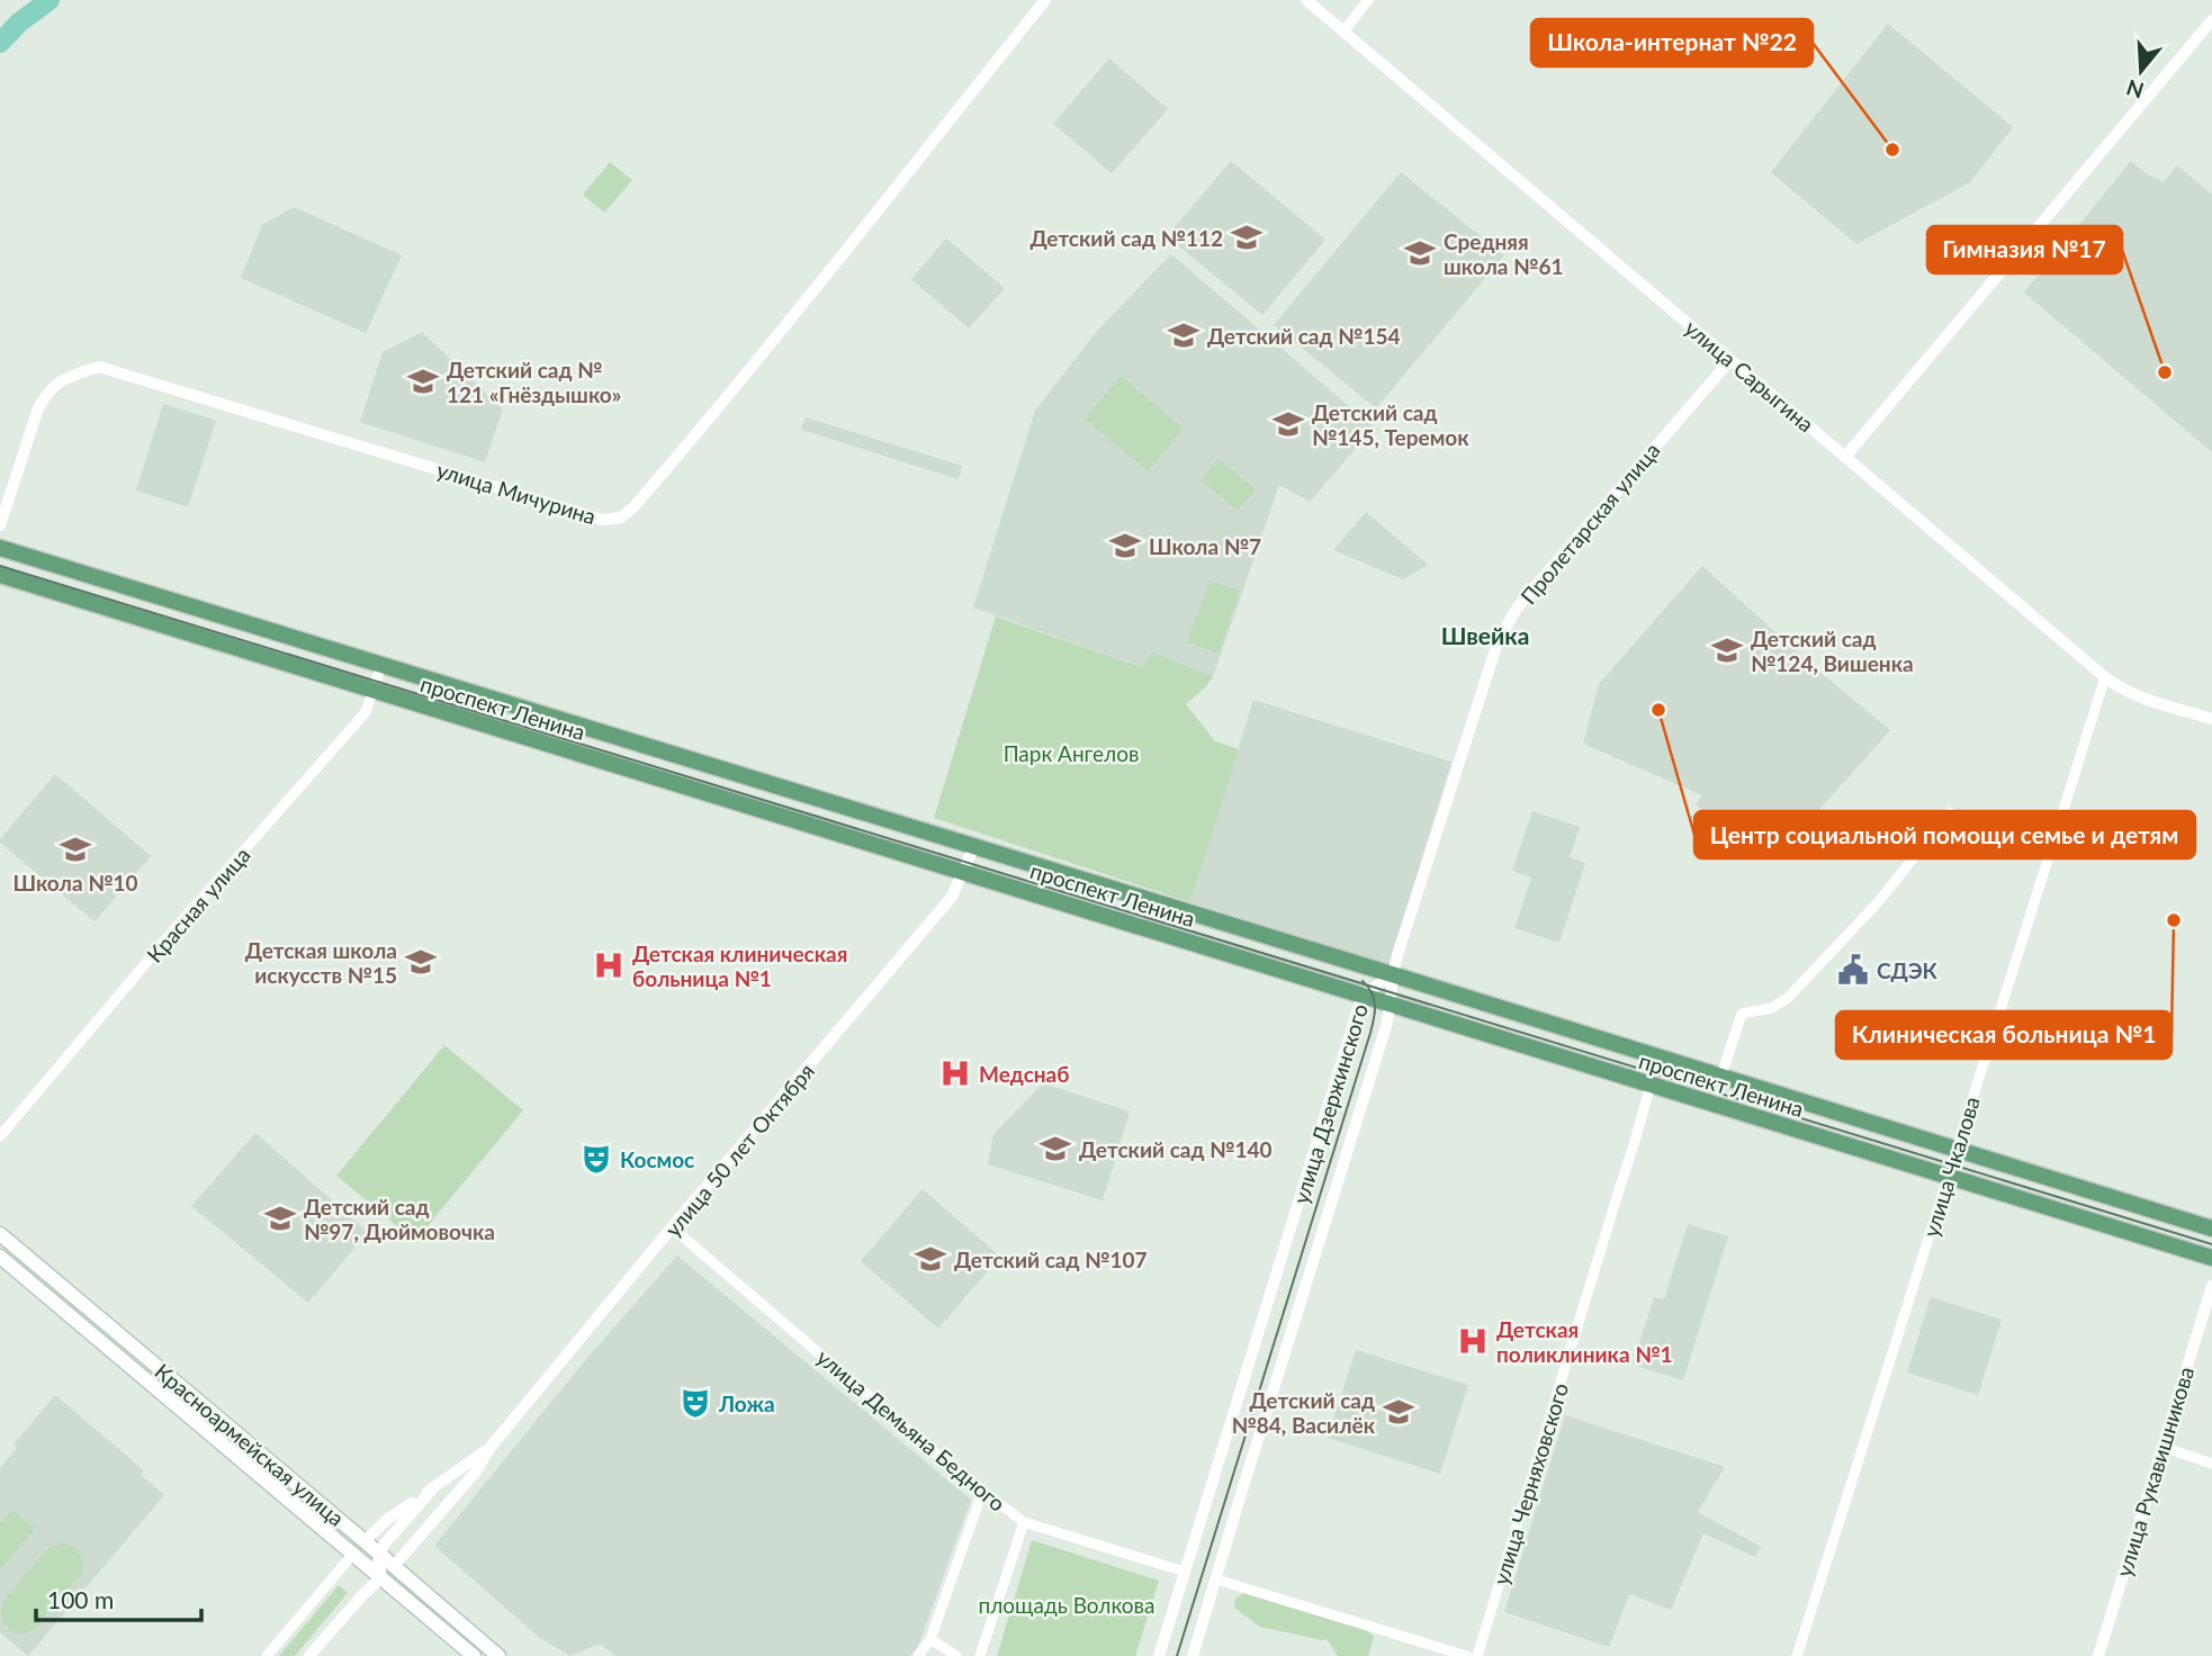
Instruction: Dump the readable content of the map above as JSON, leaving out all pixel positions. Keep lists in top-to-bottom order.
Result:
{
  "streets": {
    "main road": ["проспект Ленина", "улица 50 лет Октября", "Красноармейская улица"],
    "street": [
      "улица Сарыгина",
      "улица Мичурина",
      "Пролетарская улица",
      "Красная улица",
      "улица Дзержинского",
      "улица Чкалова",
      "улица Демьяна Бедного",
      "улица Рукавишникова",
      "улица Черняховского"
    ]
  },
  "crossings": [
    ["улица Сарыгина", "Пролетарская улица"],
    ["улица Сарыгина", "улица Чкалова"],
    ["Пролетарская улица", "проспект Ленина"],
    ["Пролетарская улица", "улица Дзержинского"],
    ["проспект Ленина", "Красная улица"],
    ["проспект Ленина", "улица Дзержинского"],
    ["проспект Ленина", "улица 50 лет Октября"],
    ["проспект Ленина", "улица Чкалова"],
    ["проспект Ленина", "улица Черняховского"],
    ["улица Дзержинского", "улица Демьяна Бедного"],
    ["улица 50 лет Октября", "улица Демьяна Бедного"],
    ["улица 50 лет Октября", "Красноармейская улица"]
  ],
  "districts": ["Швейка"],
  "parks": ["Парк Ангелов", "площадь Волкова"],
  "places": {
    "other": [
      "Школа-интернат №22",
      "Гимназия №17",
      "Центр социальной помощи семье и детям",
      "Клиническая больница №1"
    ],
    "school or university": [
      "Детский сад №112",
      "Средняя школа №61",
      "Детский сад №154",
      "Детский сад № 121 «Гнёздышко»",
      "Детский сад №145, Теремок",
      "Школа №7",
      "Детский сад №124, Вишенка",
      "Школа №10",
      "Детская школа искусств №15",
      "Детский сад №140",
      "Детский сад №97, Дюймовочка",
      "Детский сад №107",
      "Детский сад №84, Василёк"
    ],
    "hospital": ["Детская клиническая больница №1", "Медснаб", "Детская поликлиника №1"],
    "public building": ["СДЭК"],
    "theatre": ["Космос", "Ложа"]
  },
  "scale_bar": "100 m",
  "north": "bottom"
}
